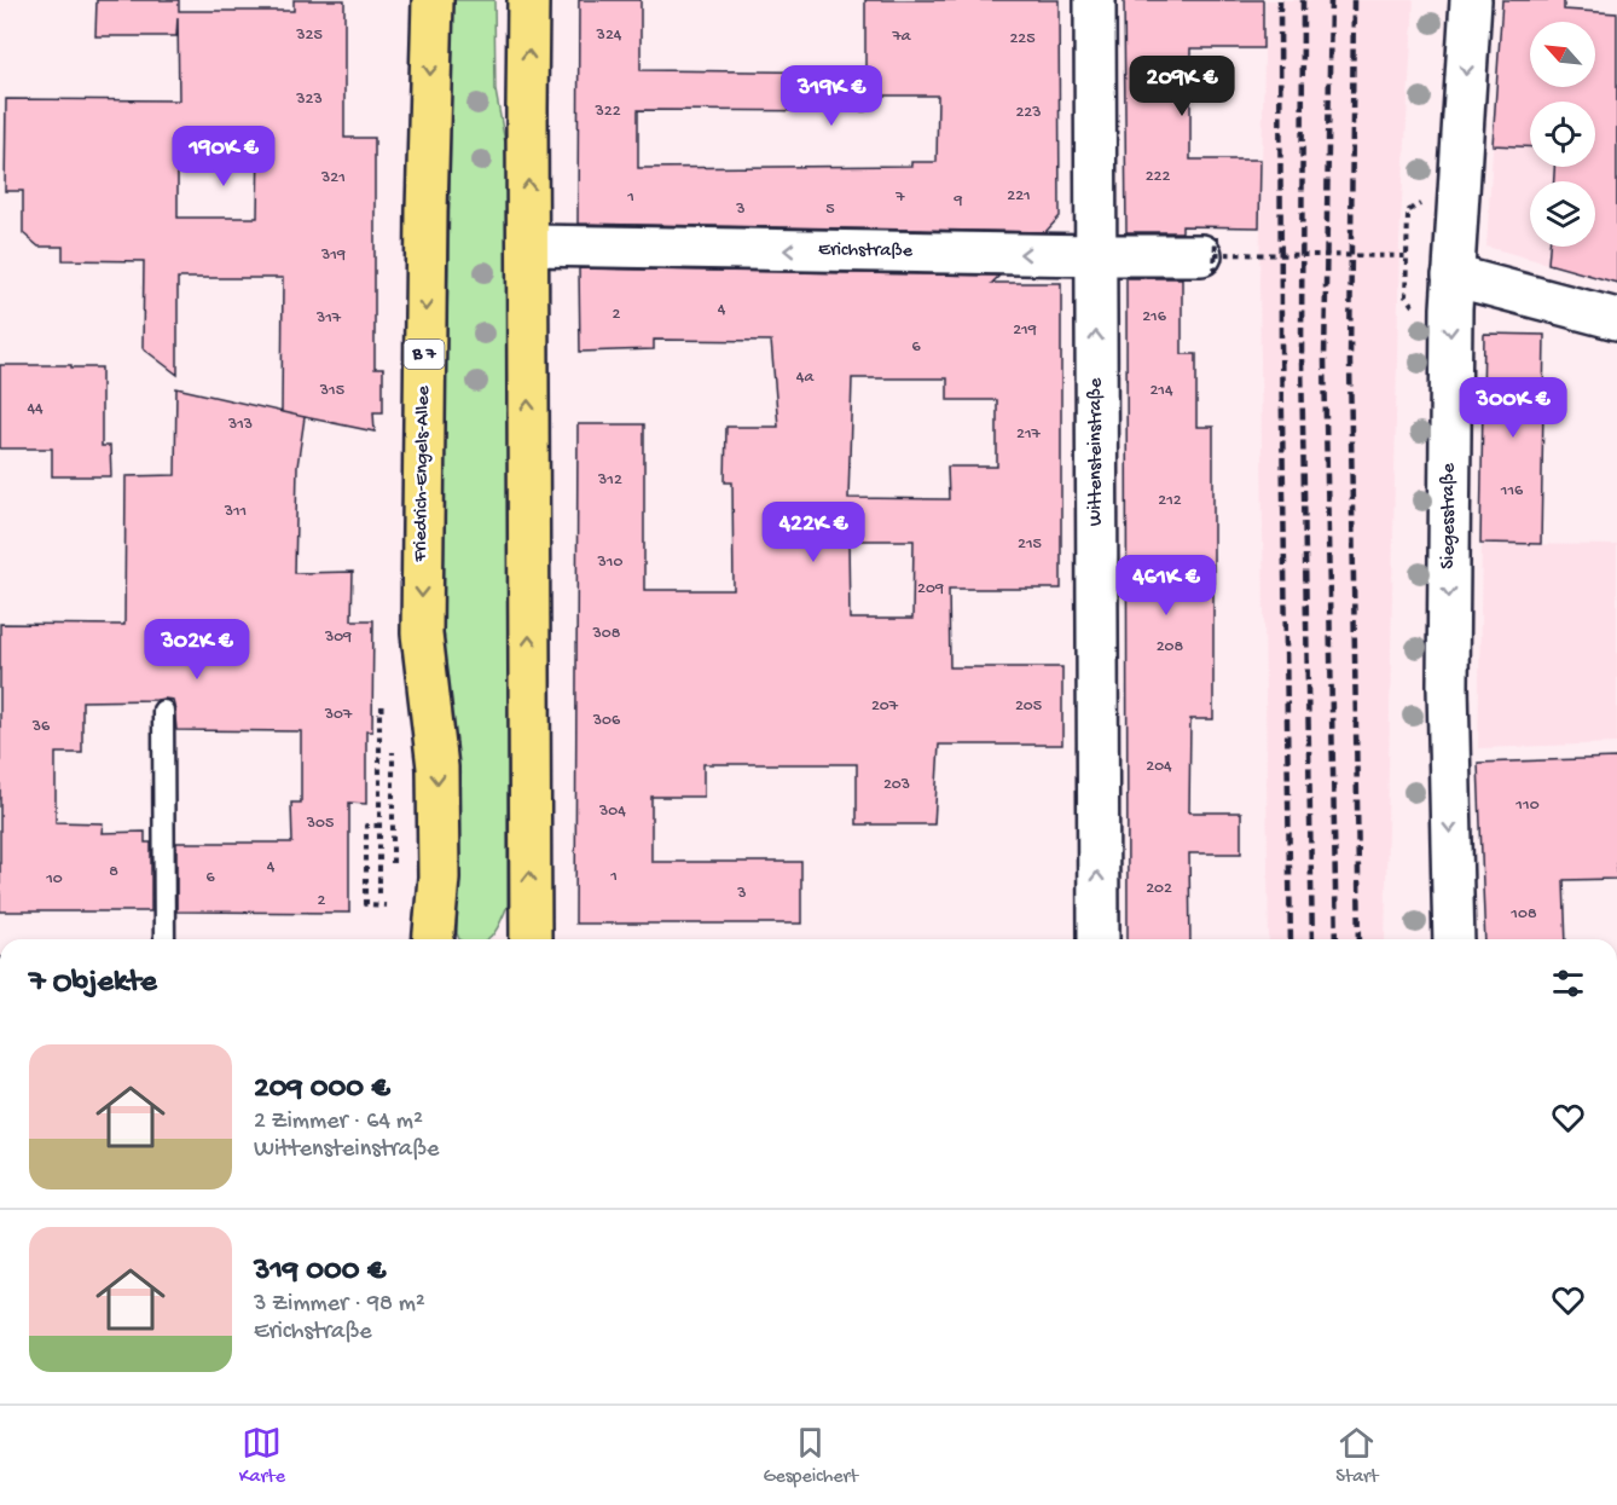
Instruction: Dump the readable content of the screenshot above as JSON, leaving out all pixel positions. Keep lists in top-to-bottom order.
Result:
{
  "streets": {
    "main road": ["B 7", "Friedrich-Engels-Allee"],
    "street": ["Erichstraße", "Wittensteinstraße", "Siegesstraße"]
  },
  "crossings": [
    ["Erichstraße", "Wittensteinstraße"]
  ],
  "one_way": ["Erichstraße", "Wittensteinstraße", "Siegesstraße"],
  "house_numbers": [
    "325",
    "324",
    "7a",
    "225",
    "323",
    "322",
    "223",
    "222",
    "321",
    "221",
    "1",
    "7",
    "9",
    "3",
    "5",
    "319",
    "4",
    "2",
    "216",
    "317",
    "219",
    "6",
    "4a",
    "315",
    "214",
    "44",
    "313",
    "217",
    "312",
    "116",
    "212",
    "311",
    "215",
    "310",
    "209",
    "308",
    "309",
    "208",
    "207",
    "205",
    "307",
    "306",
    "36",
    "204",
    "203",
    "110",
    "304",
    "305",
    "4",
    "8",
    "1",
    "6",
    "10",
    "202",
    "3",
    "2",
    "108"
  ],
  "north": "top left",
  "page": {
    "price": [
      "209K €",
      "319K €",
      "190K €",
      "300K €",
      "422K €",
      "461K €",
      "302K €"
    ],
    "heading": "7 Objekte",
    "list": [
      {
        "name": "209 000 €",
        "note": "2 Zimmer · 64 m² · Wittensteinstraße"
      },
      {
        "name": "319 000 €",
        "note": "3 Zimmer · 98 m² · Erichstraße"
      }
    ],
    "tabs": ["Karte", "Gespeichert", "Start"]
  }
}
